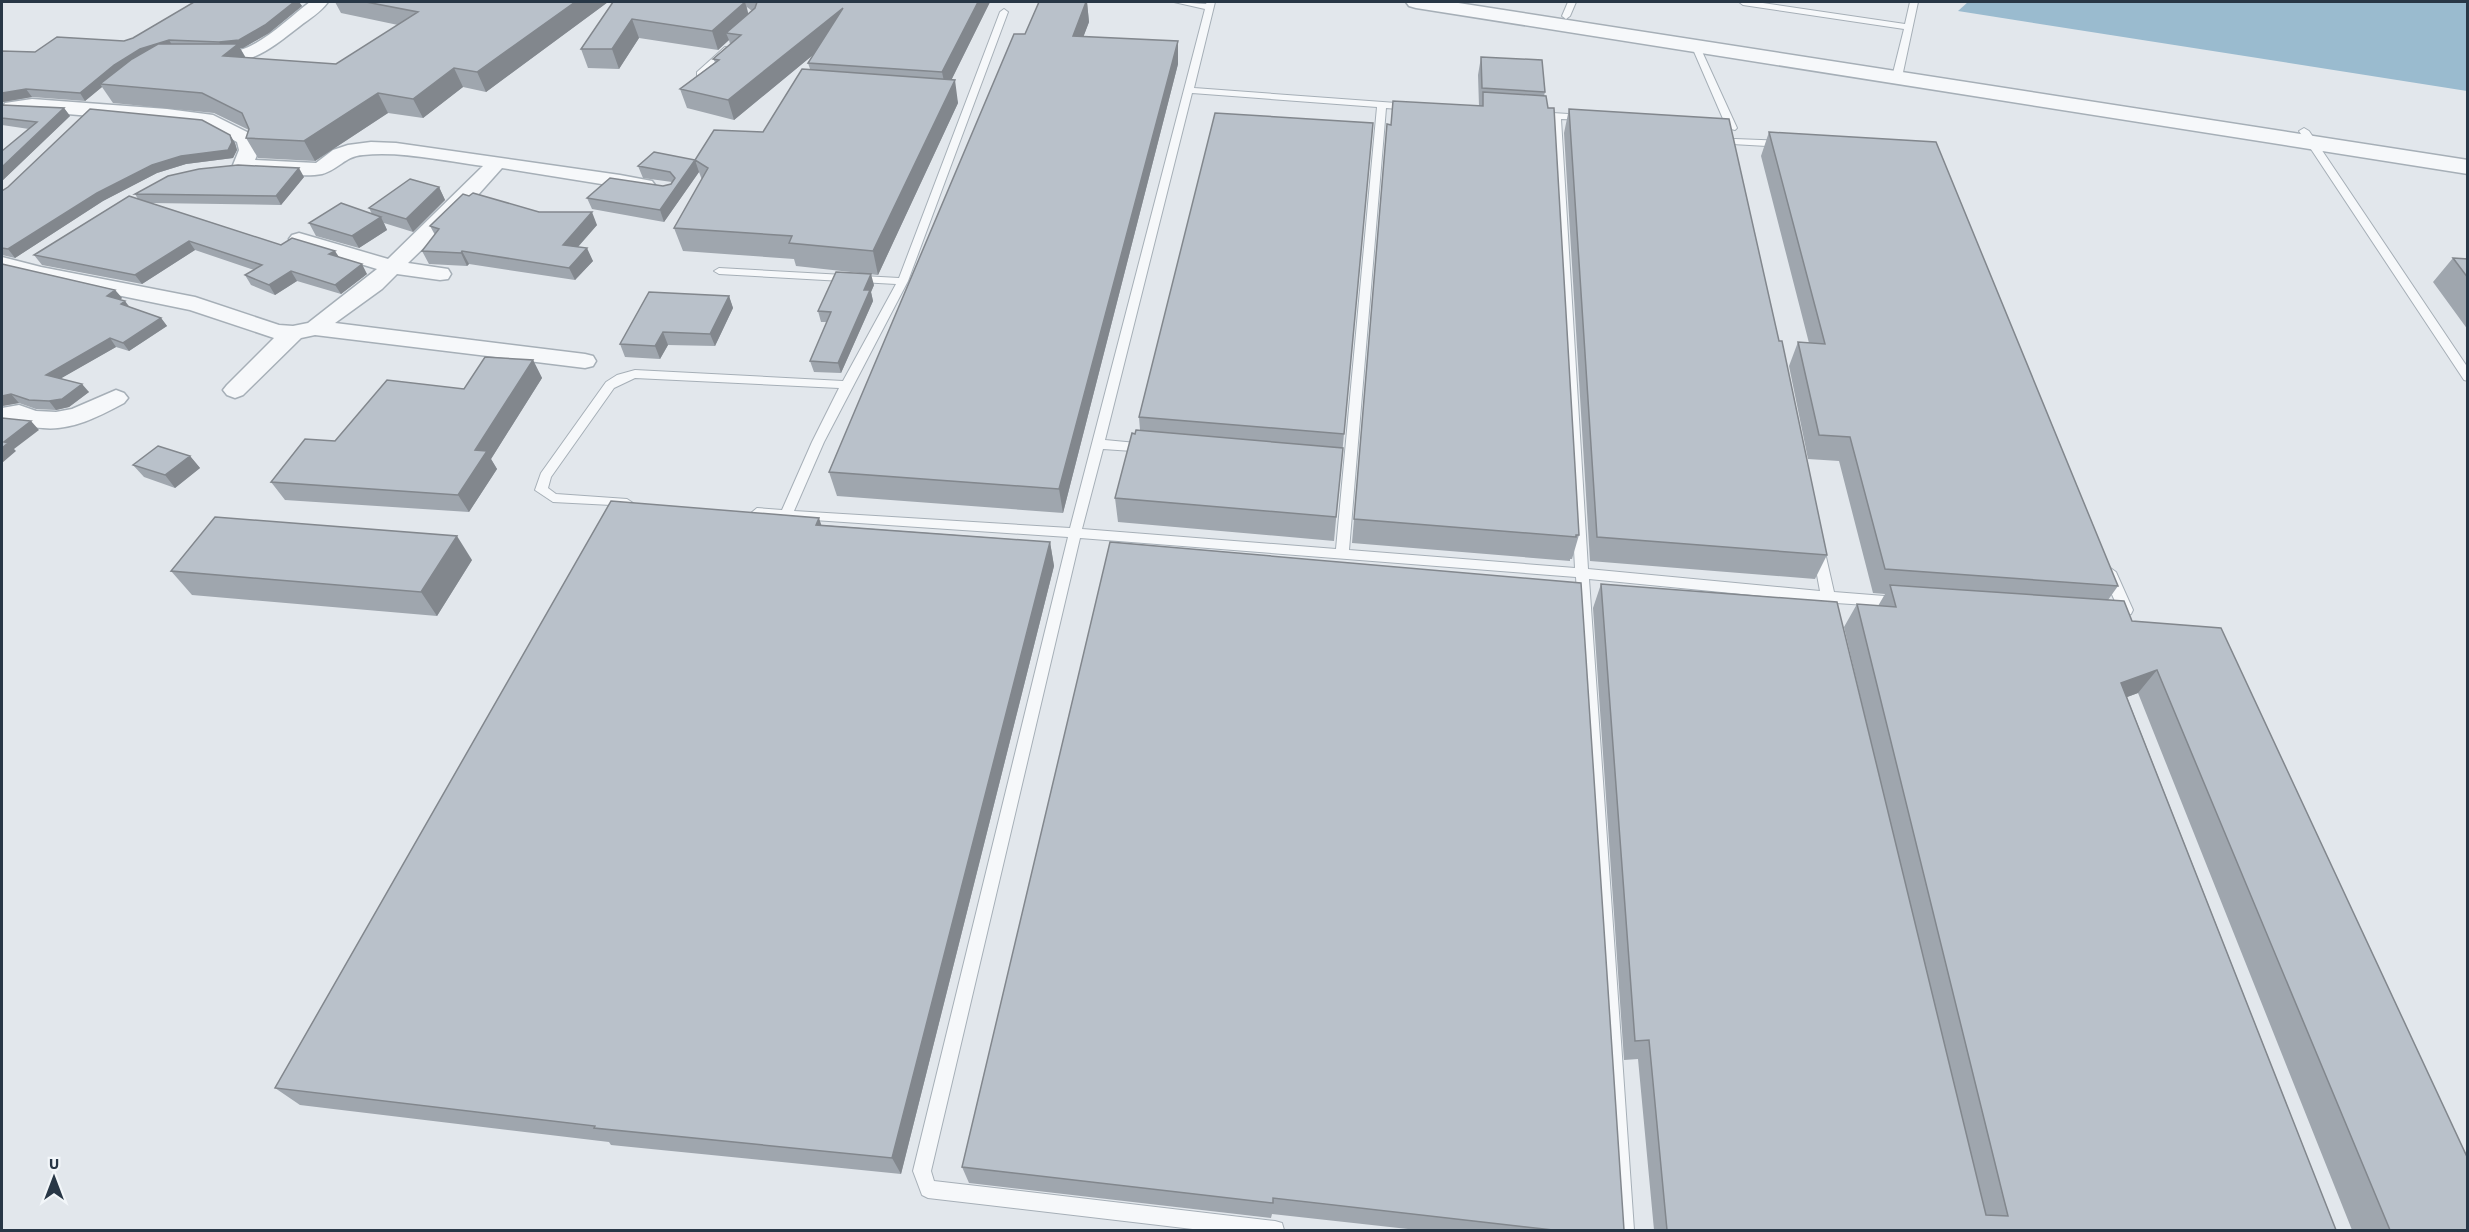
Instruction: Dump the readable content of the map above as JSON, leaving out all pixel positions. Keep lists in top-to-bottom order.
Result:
{
  "north": "top"
}
